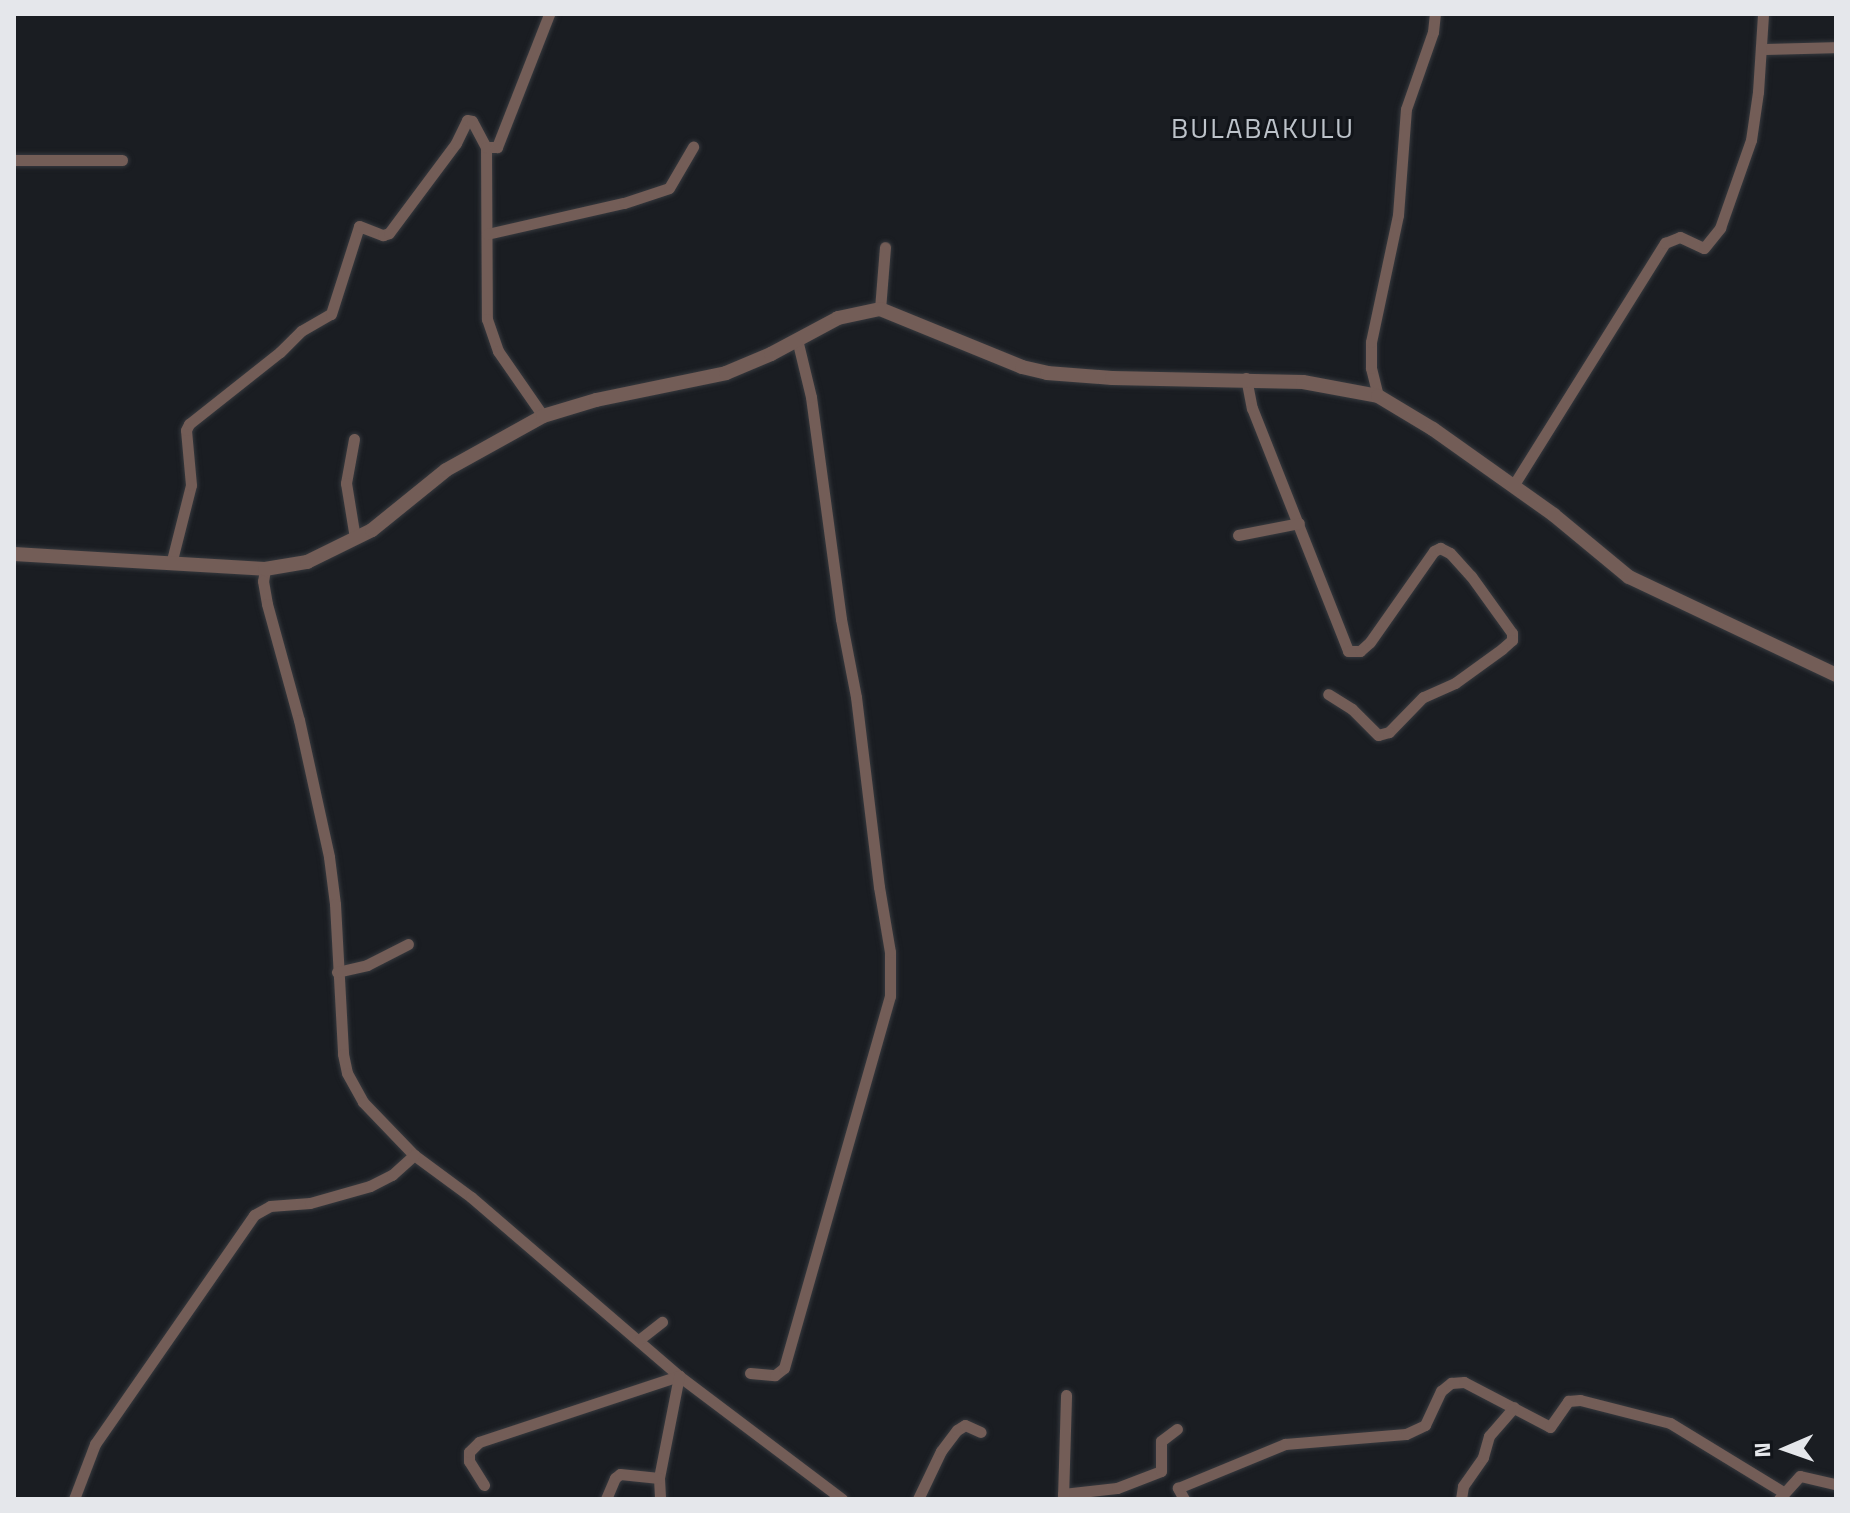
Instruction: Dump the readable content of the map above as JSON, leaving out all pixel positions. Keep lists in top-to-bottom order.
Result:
{
  "districts": ["BULABAKULU"],
  "north": "left"
}
